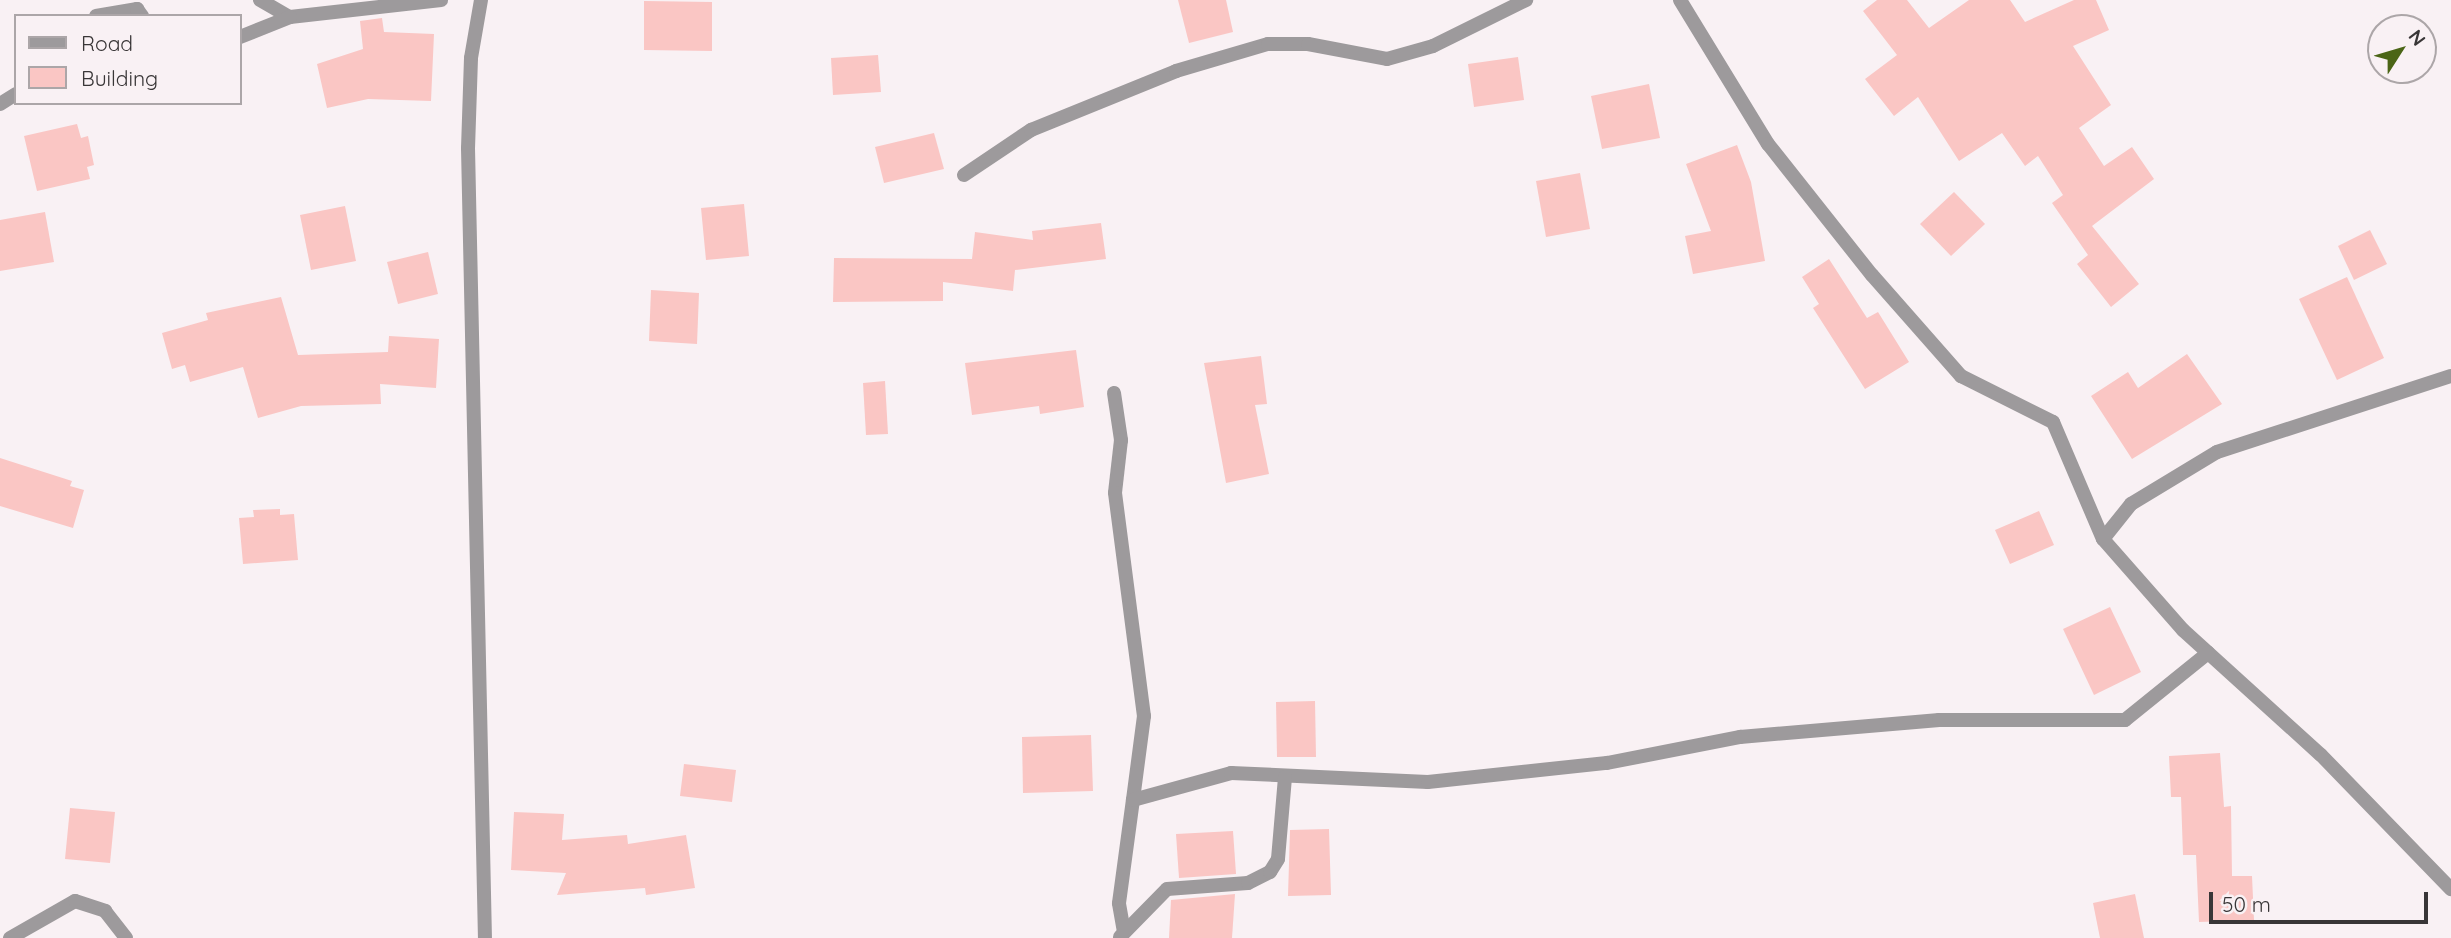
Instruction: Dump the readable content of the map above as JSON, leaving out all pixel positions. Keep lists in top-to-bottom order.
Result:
{
  "legend": ["Road", "Building"],
  "scale_bar": "50 m",
  "north": "top right"
}
